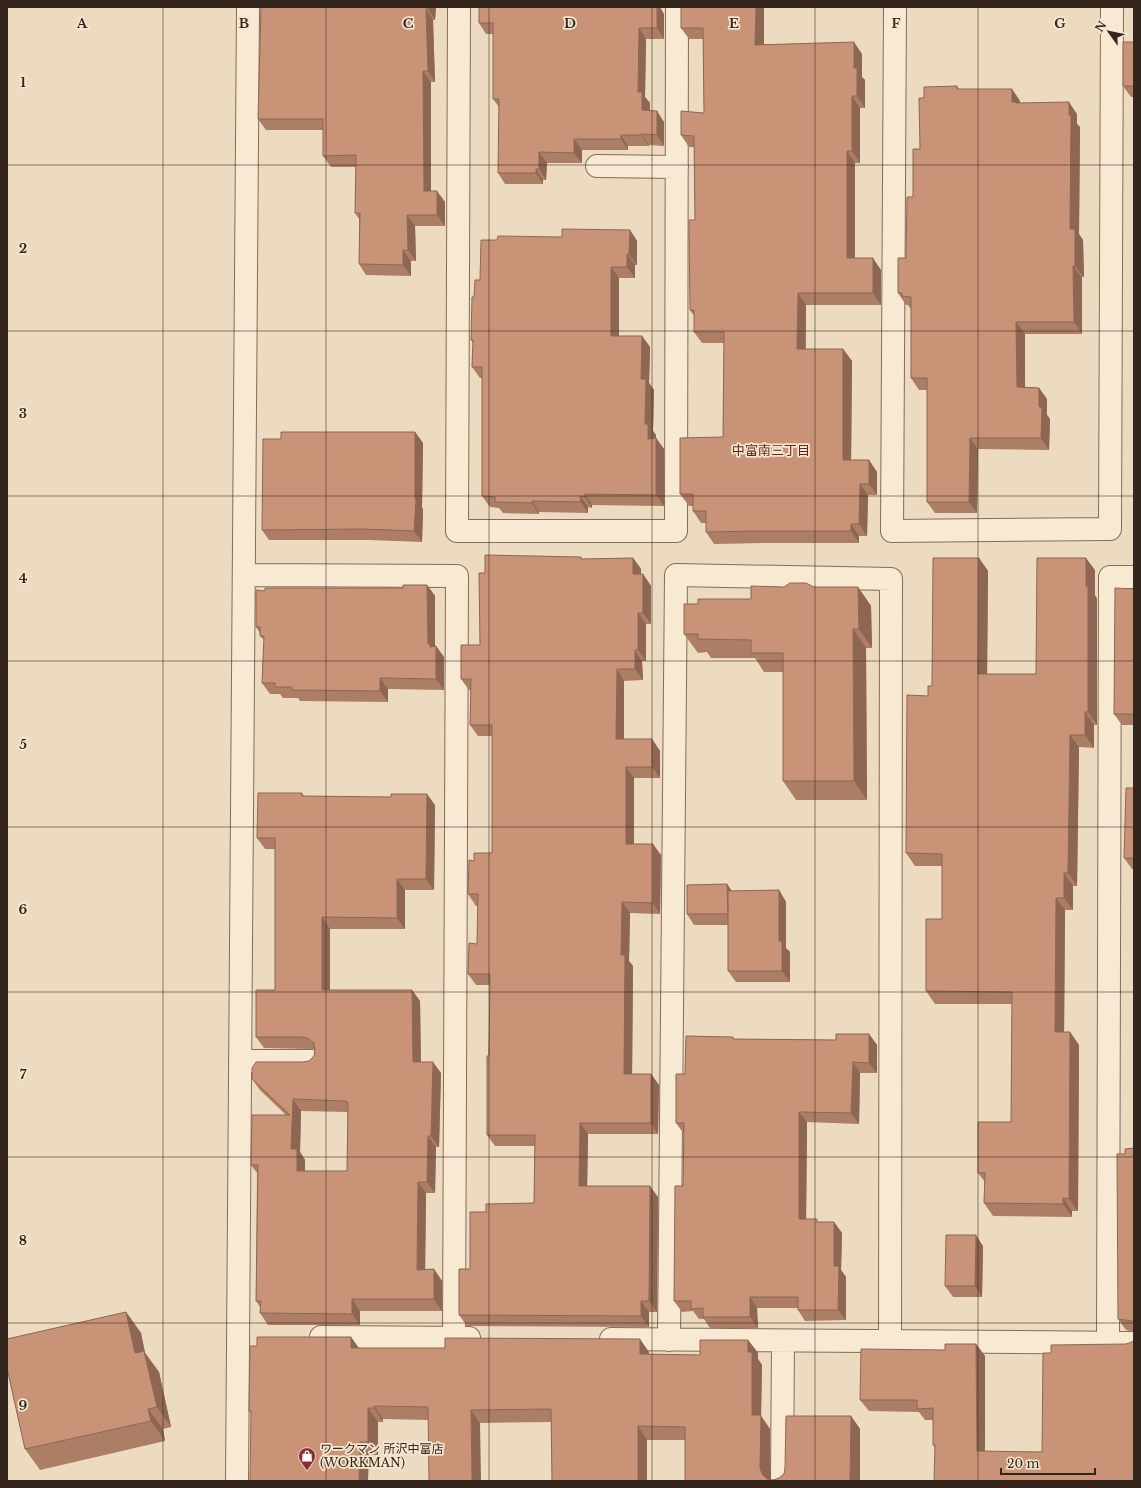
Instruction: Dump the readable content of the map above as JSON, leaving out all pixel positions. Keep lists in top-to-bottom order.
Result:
{
  "districts": ["中富南三丁目"],
  "places": {
    "shop": ["ワークマン 所沢中富店 (WORKMAN)"]
  },
  "scale_bar": "20 m",
  "north": "top left",
  "grid": {
    "columns": [
      "A",
      "B",
      "C",
      "D",
      "E",
      "F",
      "G"
    ],
    "rows": [
      "1",
      "2",
      "3",
      "4",
      "5",
      "6",
      "7",
      "8",
      "9"
    ]
  }
}
